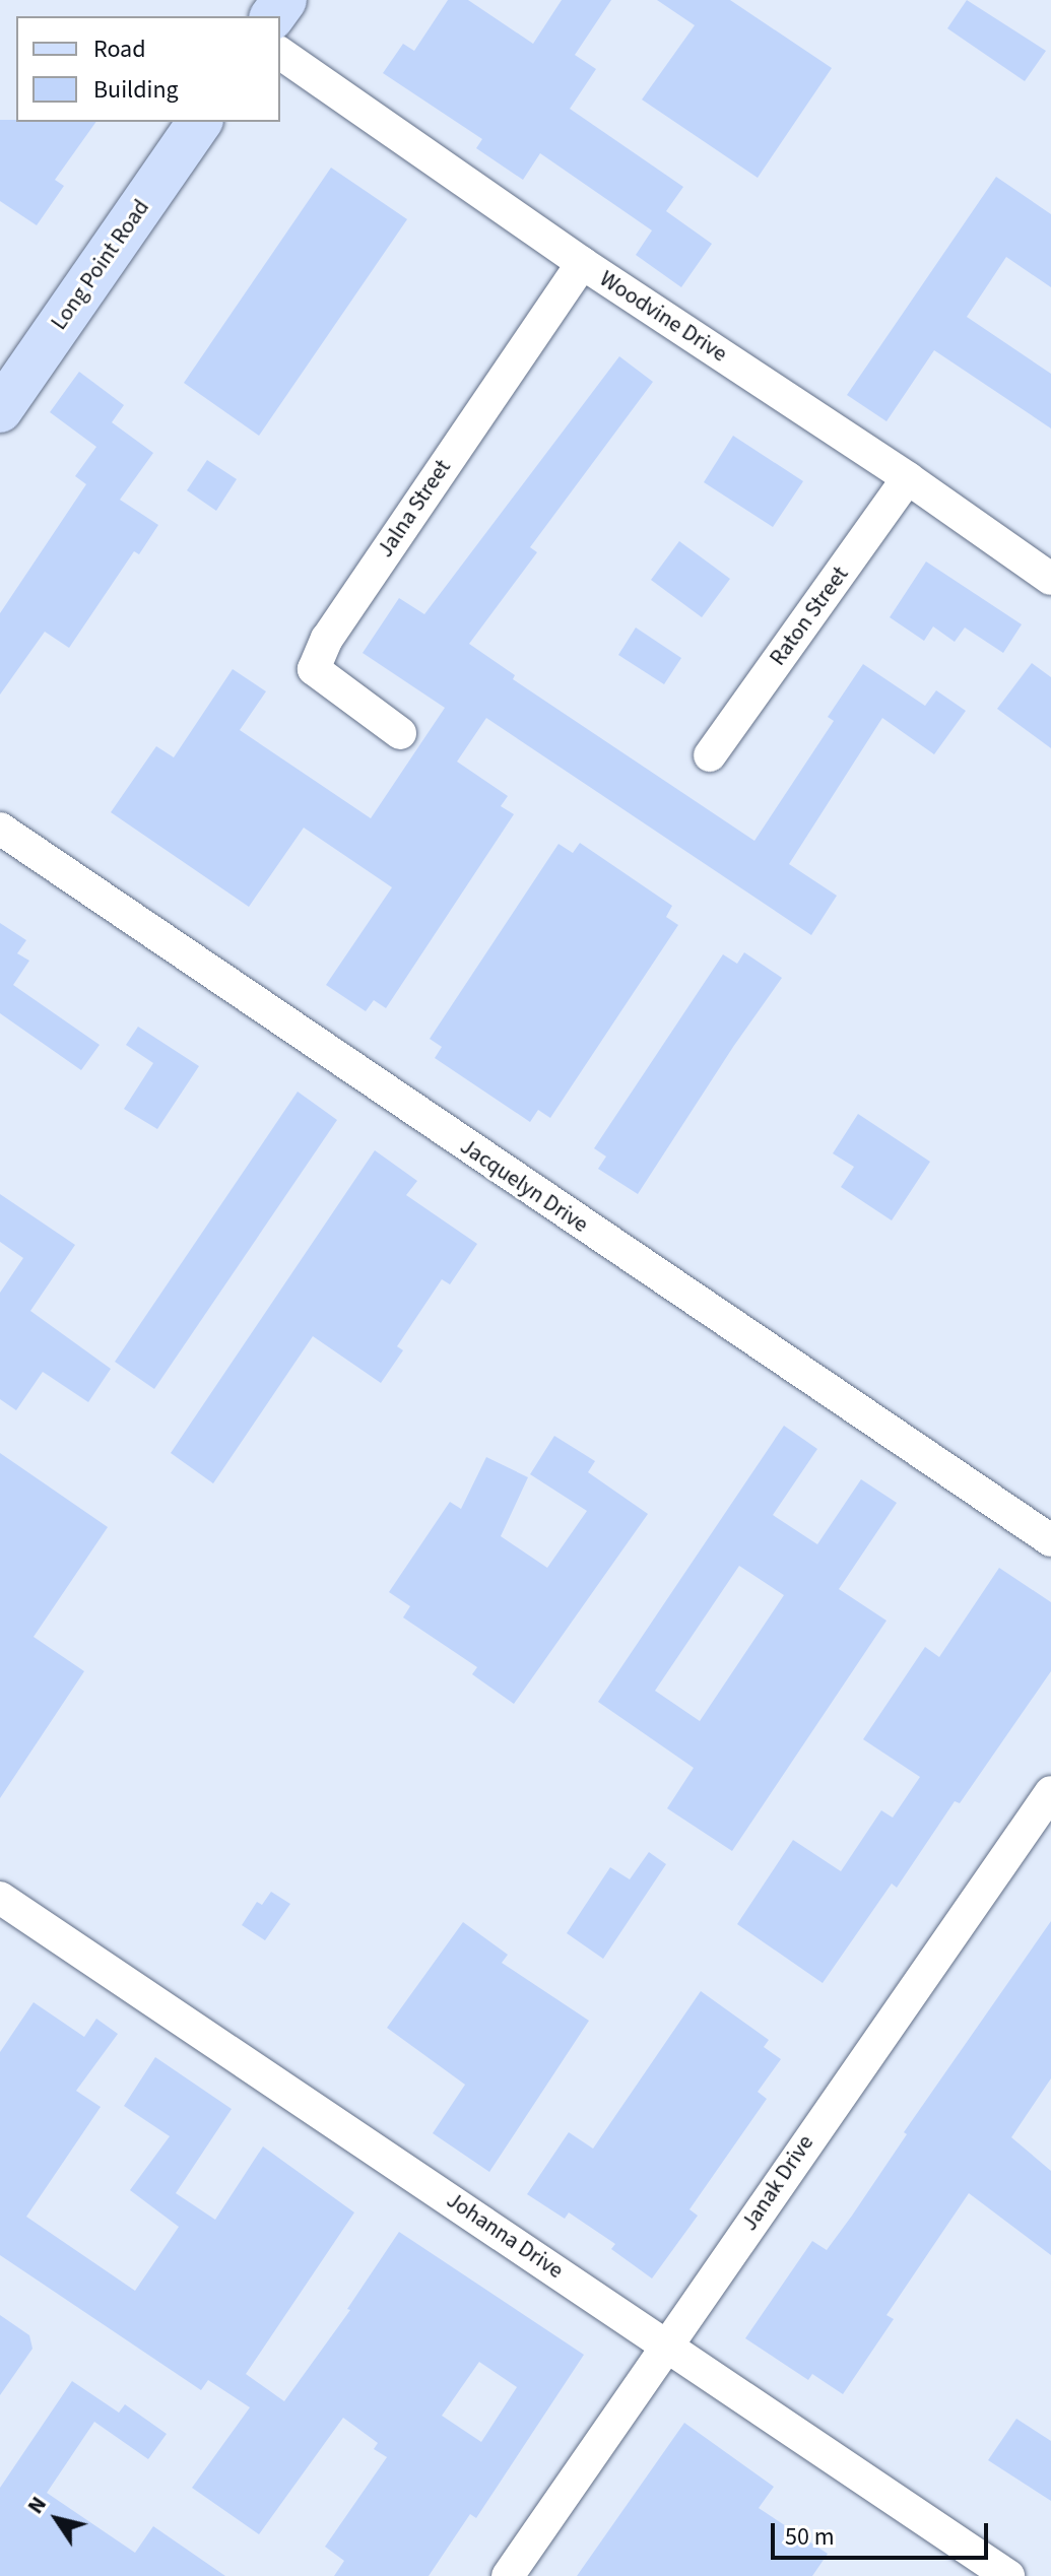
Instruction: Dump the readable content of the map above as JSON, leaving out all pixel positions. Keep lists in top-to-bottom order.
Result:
{
  "streets": {
    "main road": ["Long Point Road"],
    "street": [
      "Woodvine Drive",
      "Jalna Street",
      "Raton Street",
      "Jacquelyn Drive",
      "Janak Drive",
      "Johanna Drive"
    ]
  },
  "crossings": [
    ["Woodvine Drive", "Jalna Street"],
    ["Woodvine Drive", "Raton Street"],
    ["Janak Drive", "Johanna Drive"]
  ],
  "legend": ["Road", "Building"],
  "scale_bar": "50 m",
  "north": "top left"
}
